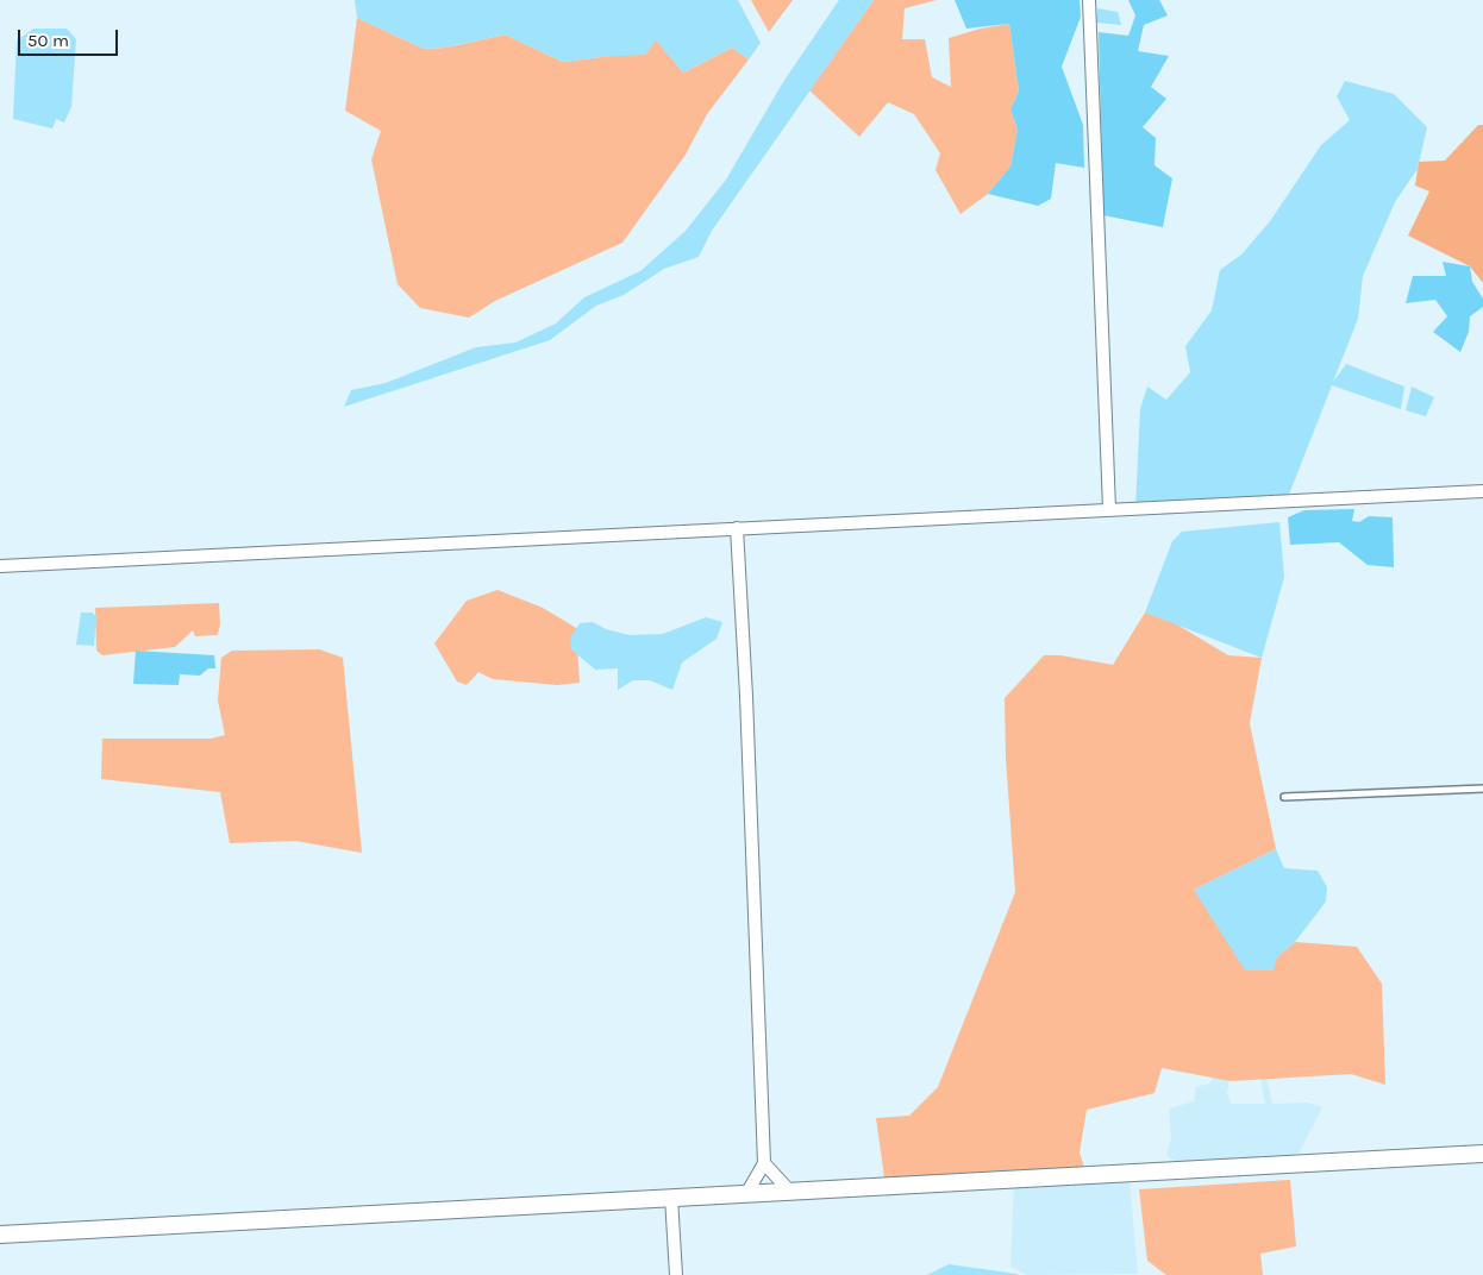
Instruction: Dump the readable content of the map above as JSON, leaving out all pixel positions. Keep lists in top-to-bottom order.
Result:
{
  "scale_bar": "50 m"
}
